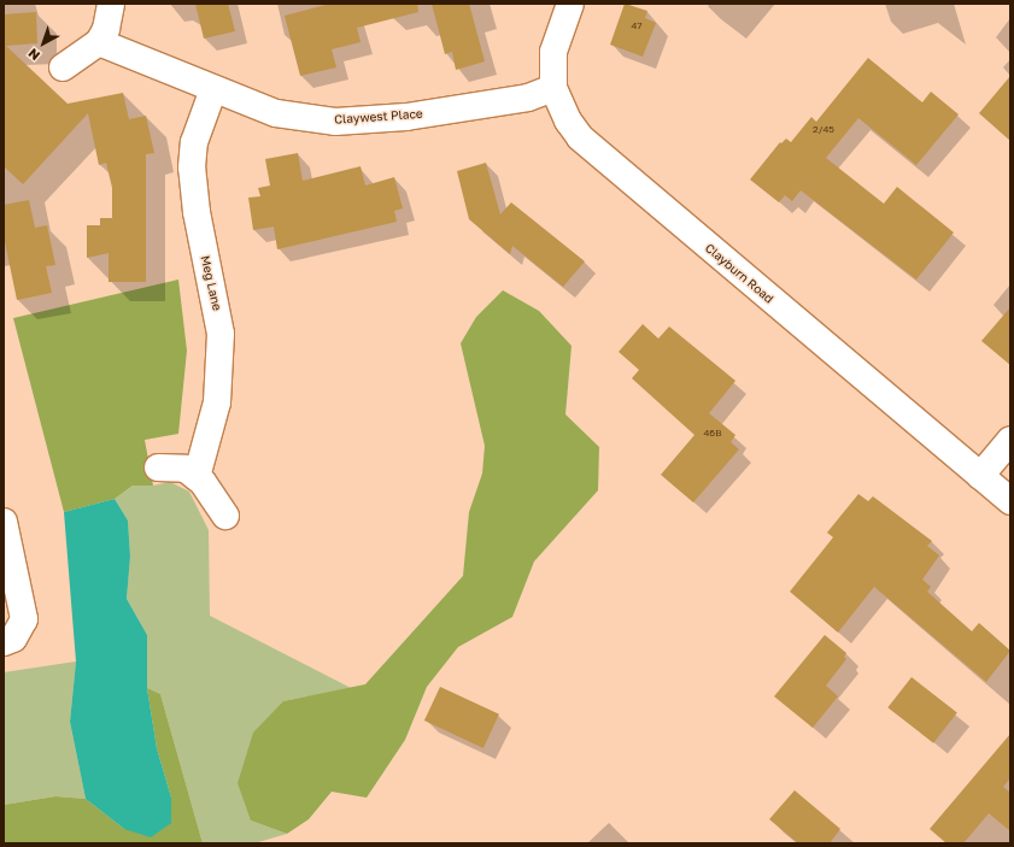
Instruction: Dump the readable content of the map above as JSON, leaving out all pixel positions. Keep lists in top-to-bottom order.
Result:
{
  "streets": {
    "street": ["Claywest Place", "Clayburn Road", "Meg Lane"]
  },
  "crossings": [
    ["Claywest Place", "Clayburn Road"],
    ["Claywest Place", "Meg Lane"]
  ],
  "house_numbers": ["47", "2/45", "46B"],
  "north": "bottom left"
}
